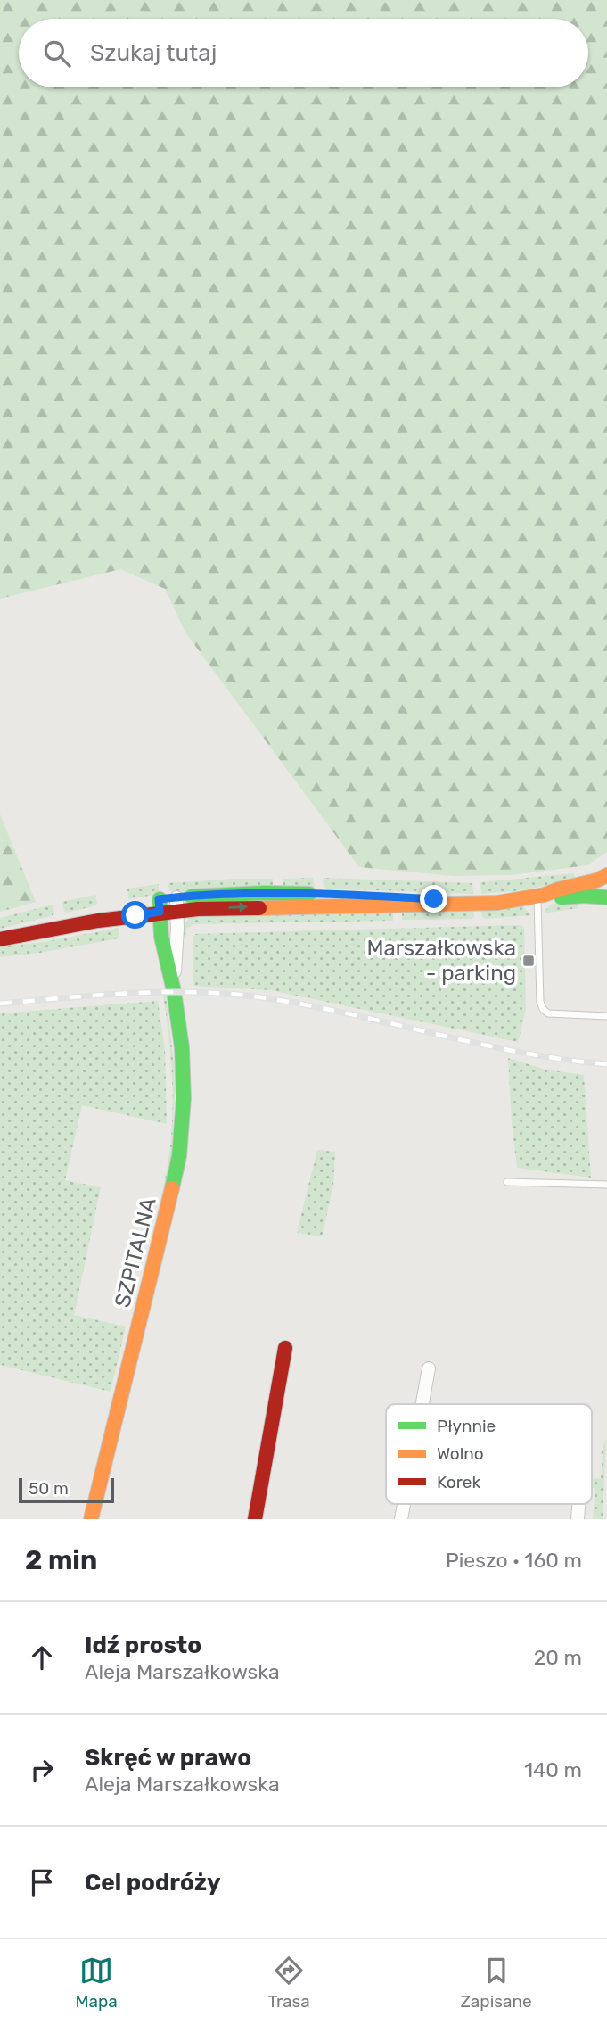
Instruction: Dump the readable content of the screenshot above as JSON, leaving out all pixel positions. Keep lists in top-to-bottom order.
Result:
{
  "streets": {
    "main road": ["SZPITALNA"]
  },
  "places": {
    "transit": ["Marszałkowska - parking"]
  },
  "legend": ["Płynnie", "Wolno", "Korek"],
  "scale_bar": "50 m",
  "page": {
    "search": "Szukaj tutaj",
    "scale": "50 m",
    "heading": ["2 min", "Pieszo · 160 m"],
    "list": [
      ["Idź prosto", "Aleja Marszałkowska", "20 m"],
      ["Skręć w prawo", "Aleja Marszałkowska", "140 m"],
      "Cel podróży"
    ],
    "nav": ["Mapa", "Trasa", "Zapisane"]
  }
}
